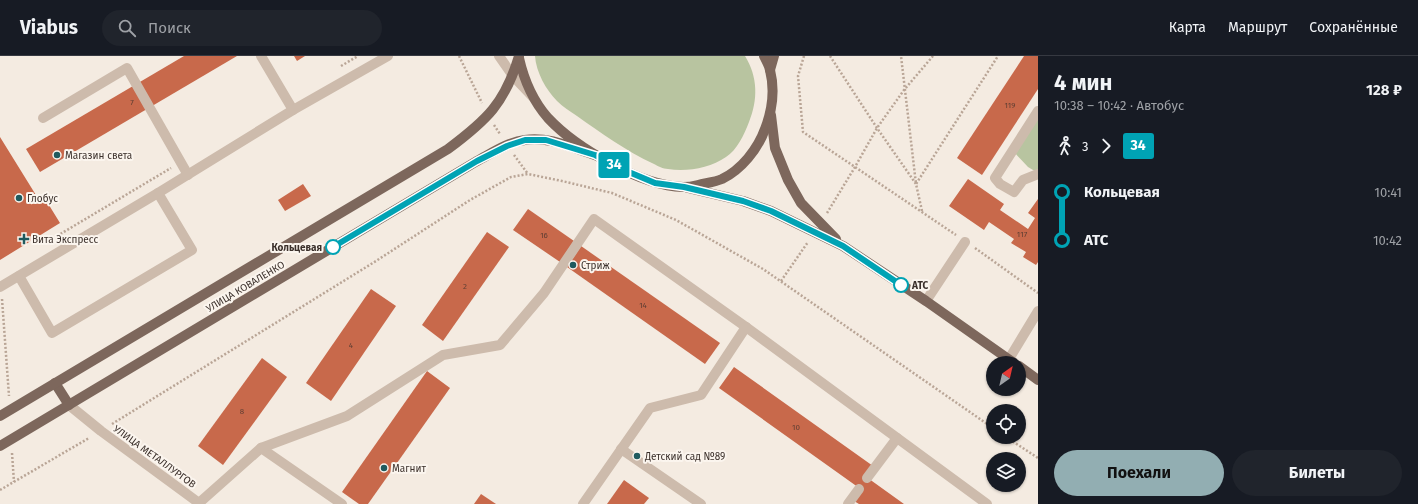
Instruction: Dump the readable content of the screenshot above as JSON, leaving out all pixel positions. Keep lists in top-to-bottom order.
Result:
{
  "streets": {
    "main road": ["УЛИЦА КОВАЛЕНКО", "УЛИЦА МЕТАЛЛУРГОВ"]
  },
  "crossings": [
    ["УЛИЦА КОВАЛЕНКО", "УЛИЦА МЕТАЛЛУРГОВ"]
  ],
  "places": {
    "other": [
      "Магазин света",
      "Глобус",
      "Кольцевая",
      "Стриж",
      "АТС",
      "Детский сад №89",
      "Магнит"
    ],
    "health": ["Вита Экспресс"]
  },
  "lines": ["bus line 34"],
  "house_numbers": [
    "7",
    "119",
    "117",
    "16",
    "2",
    "14",
    "4",
    "8",
    "10"
  ],
  "north": "top right",
  "page": {
    "header": "Viabus",
    "search": "Поиск",
    "nav": ["Карта", "Маршрут", "Сохранённые"],
    "on_map": "34",
    "heading": ["4 мин", "10:38 – 10:42 · Автобус", "128 ₽"],
    "legs": ["3", "34"],
    "list": [
      {
        "name": "Кольцевая",
        "value": "10:41"
      },
      {
        "name": "АТС",
        "value": "10:42"
      }
    ],
    "buttons": ["Поехали", "Билеты"]
  }
}
